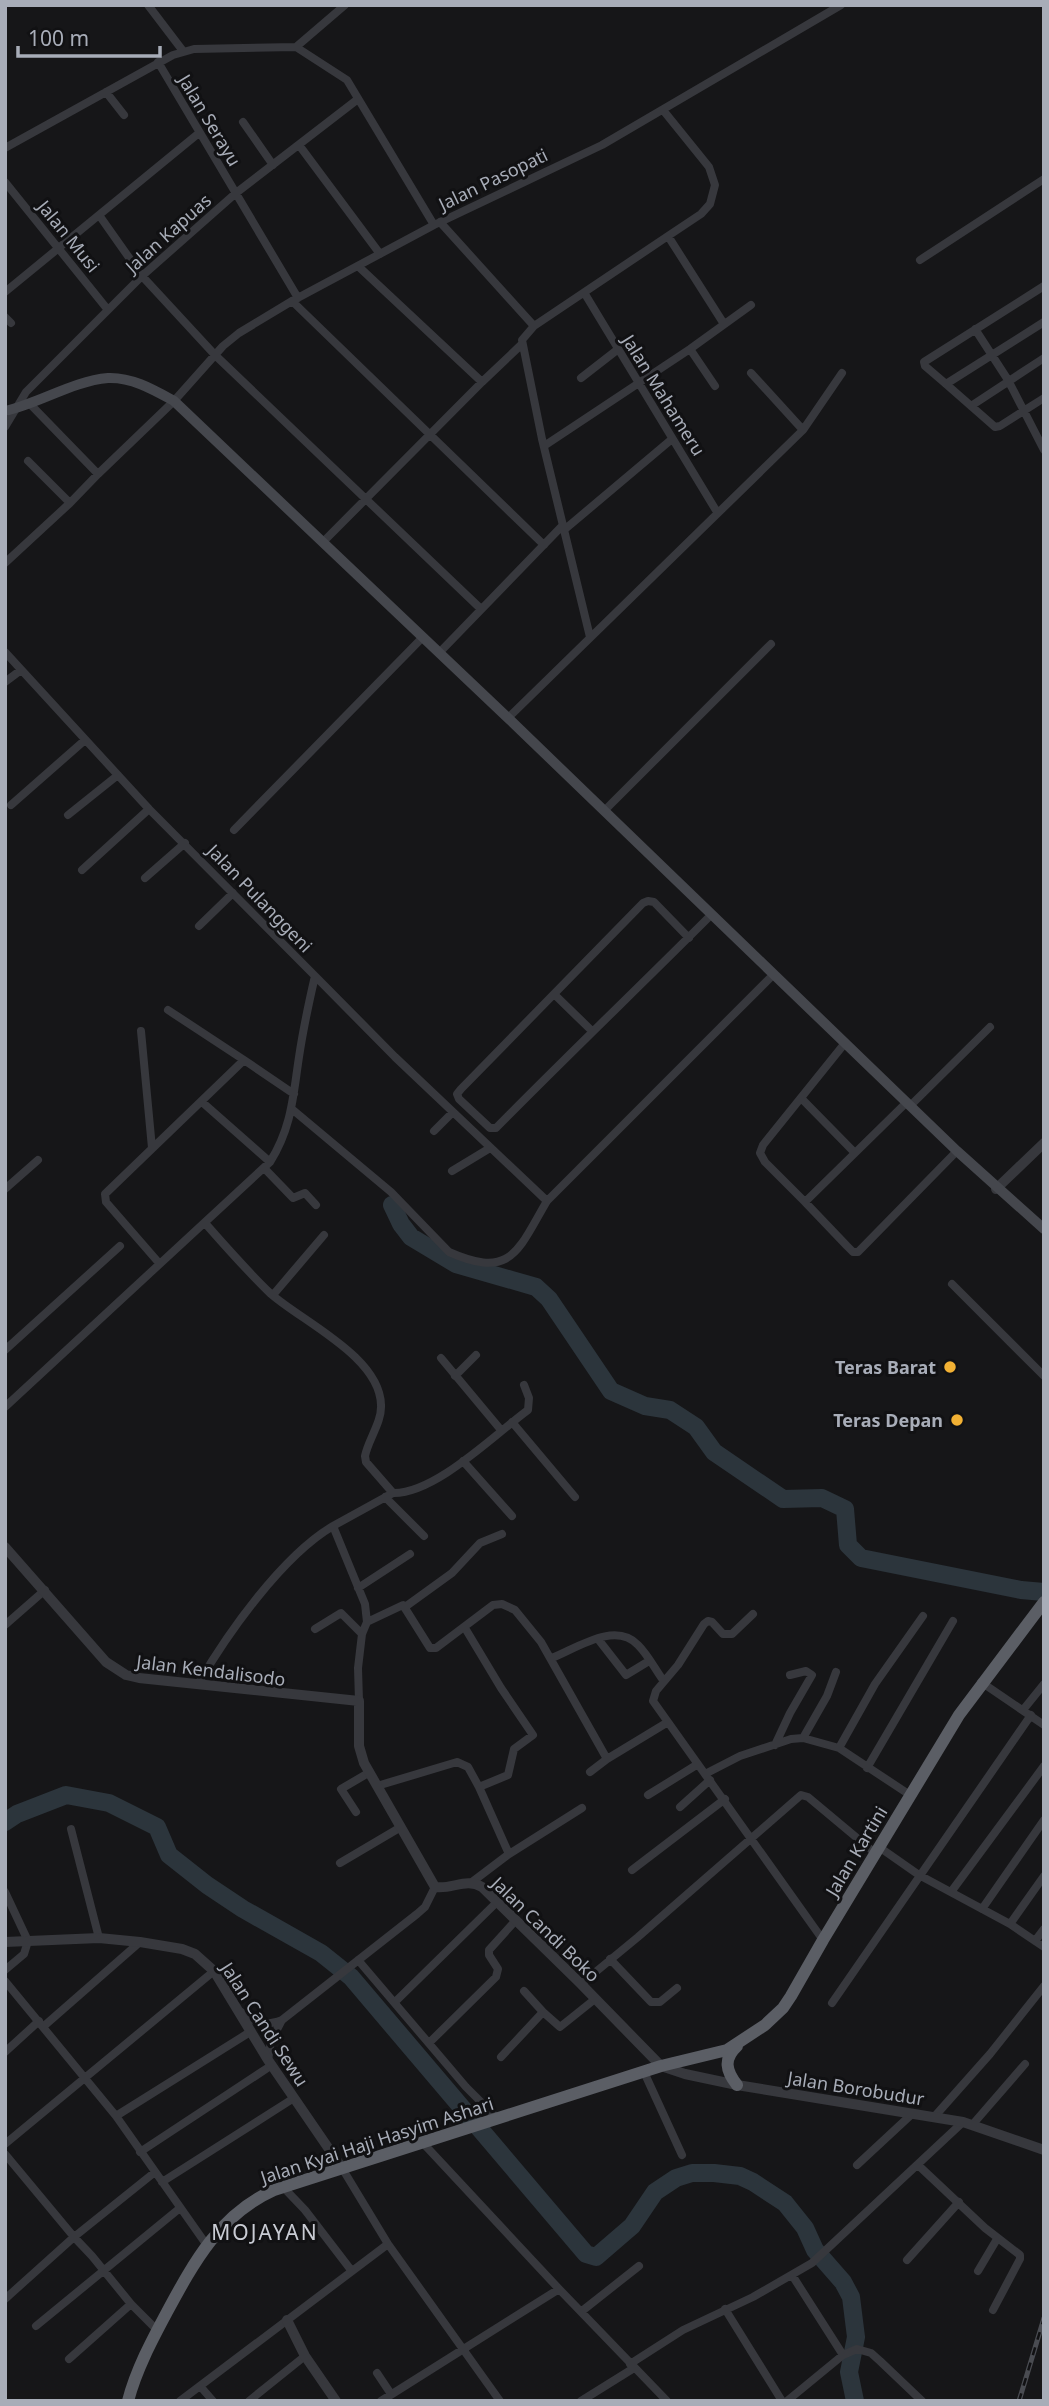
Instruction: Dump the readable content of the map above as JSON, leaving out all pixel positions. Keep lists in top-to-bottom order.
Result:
{
  "streets": {
    "highway": ["Jalan Kartini", "Jalan Kyai Haji Hasyim Ashari"],
    "street": [
      "Jalan Serayu",
      "Jalan Pasopati",
      "Jalan Kapuas",
      "Jalan Musi",
      "Jalan Mahameru",
      "Jalan Pulanggeni",
      "Jalan Kendalisodo",
      "Jalan Candi Boko",
      "Jalan Candi Sewu",
      "Jalan Borobudur"
    ]
  },
  "crossings": [
    ["Jalan Serayu", "Jalan Pasopati"],
    ["Jalan Serayu", "Jalan Kapuas"],
    ["Jalan Kapuas", "Jalan Musi"],
    ["Jalan Kartini", "Jalan Candi Boko"],
    ["Jalan Kartini", "Jalan Borobudur"],
    ["Jalan Kartini", "Jalan Kyai Haji Hasyim Ashari"],
    ["Jalan Candi Boko", "Jalan Borobudur"],
    ["Jalan Candi Boko", "Jalan Kyai Haji Hasyim Ashari"],
    ["Jalan Candi Sewu", "Jalan Kyai Haji Hasyim Ashari"],
    ["Jalan Borobudur", "Jalan Kyai Haji Hasyim Ashari"]
  ],
  "districts": ["MOJAYAN"],
  "places": ["Teras Barat", "Teras Depan"],
  "scale_bar": "100 m"
}
